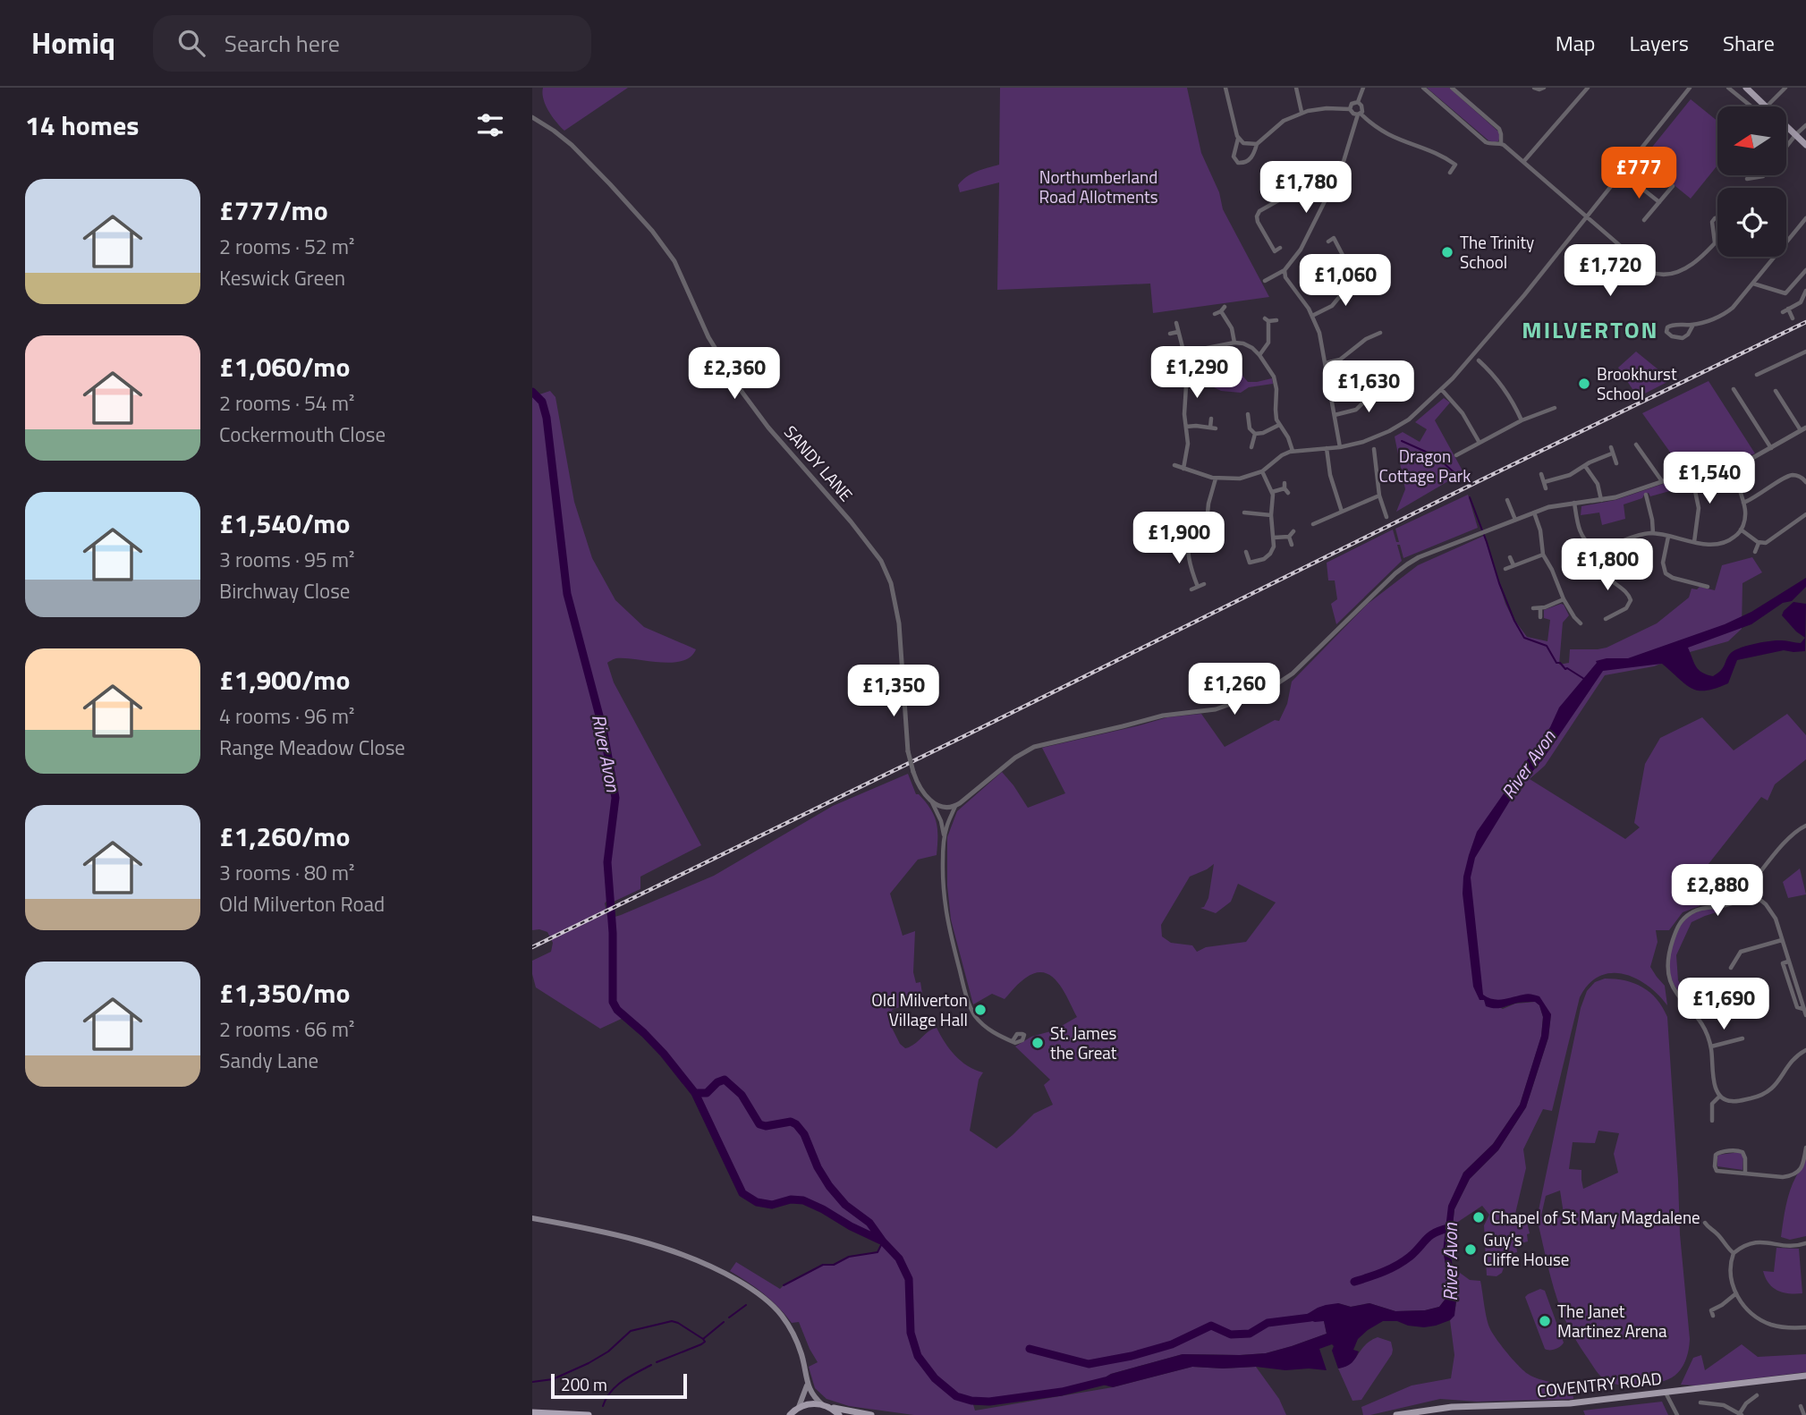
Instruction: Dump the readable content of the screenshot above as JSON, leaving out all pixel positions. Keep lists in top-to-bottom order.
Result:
{
  "streets": {
    "main road": ["COVENTRY ROAD"],
    "street": ["SANDY LANE"]
  },
  "districts": ["MILVERTON"],
  "water": ["River Avon"],
  "parks": ["Northumberland Road Allotments", "Dragon Cottage Park"],
  "places": [
    "The Trinity School",
    "Brookhurst School",
    "Old Milverton Village Hall",
    "St. James the Great",
    "Chapel of St Mary Magdalene",
    "Guy's Cliffe House",
    "The Janet Martinez Arena"
  ],
  "scale_bar": "200 m",
  "north": "left",
  "page": {
    "header": "Homiq",
    "search": "Search here",
    "nav": ["Map", "Layers", "Share"],
    "heading": "14 homes",
    "price": [
      "£777",
      "£1,780",
      "£1,720",
      "£1,060",
      "£1,290",
      "£2,360",
      "£1,630",
      "£1,540",
      "£1,900",
      "£1,800",
      "£1,260",
      "£1,350",
      "£2,880",
      "£1,690"
    ],
    "list": [
      {
        "name": "£777/mo",
        "note": "2 rooms · 52 m² · Keswick Green"
      },
      {
        "name": "£1,060/mo",
        "note": "2 rooms · 54 m² · Cockermouth Close"
      },
      {
        "name": "£1,540/mo",
        "note": "3 rooms · 95 m² · Birchway Close"
      },
      {
        "name": "£1,900/mo",
        "note": "4 rooms · 96 m² · Range Meadow Close"
      },
      {
        "name": "£1,260/mo",
        "note": "3 rooms · 80 m² · Old Milverton Road"
      },
      {
        "name": "£1,350/mo",
        "note": "2 rooms · 66 m² · Sandy Lane"
      }
    ],
    "scale": "200 m"
  }
}
